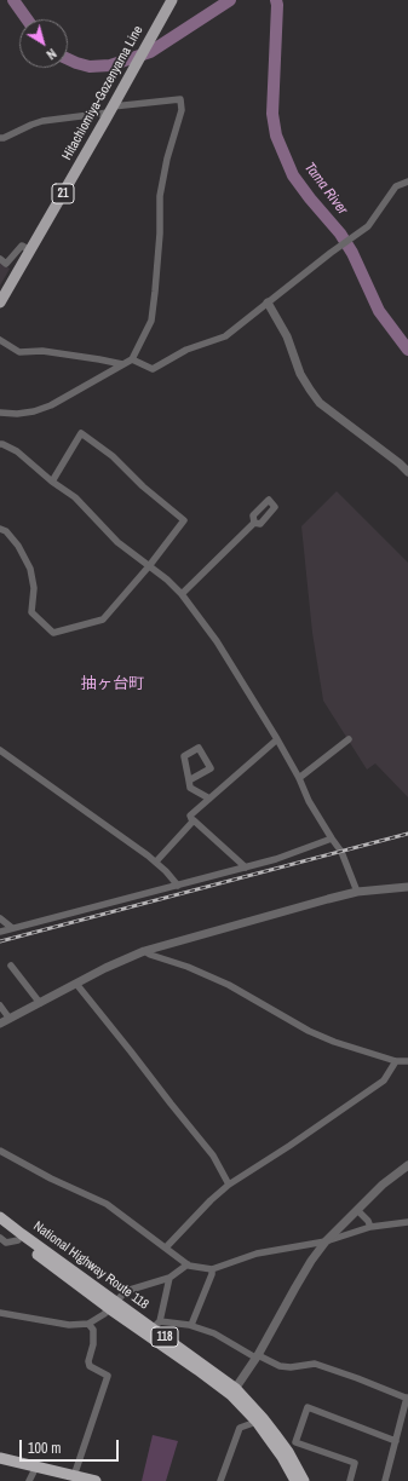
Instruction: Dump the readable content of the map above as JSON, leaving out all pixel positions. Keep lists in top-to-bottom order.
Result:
{
  "streets": {
    "highway": ["National Highway Route 118", "118"],
    "main road": ["Hitachiomiya-Gozenyama Line", "21"]
  },
  "districts": ["抽ヶ台町"],
  "water": ["Tama River"],
  "scale_bar": "100 m",
  "north": "bottom right"
}
